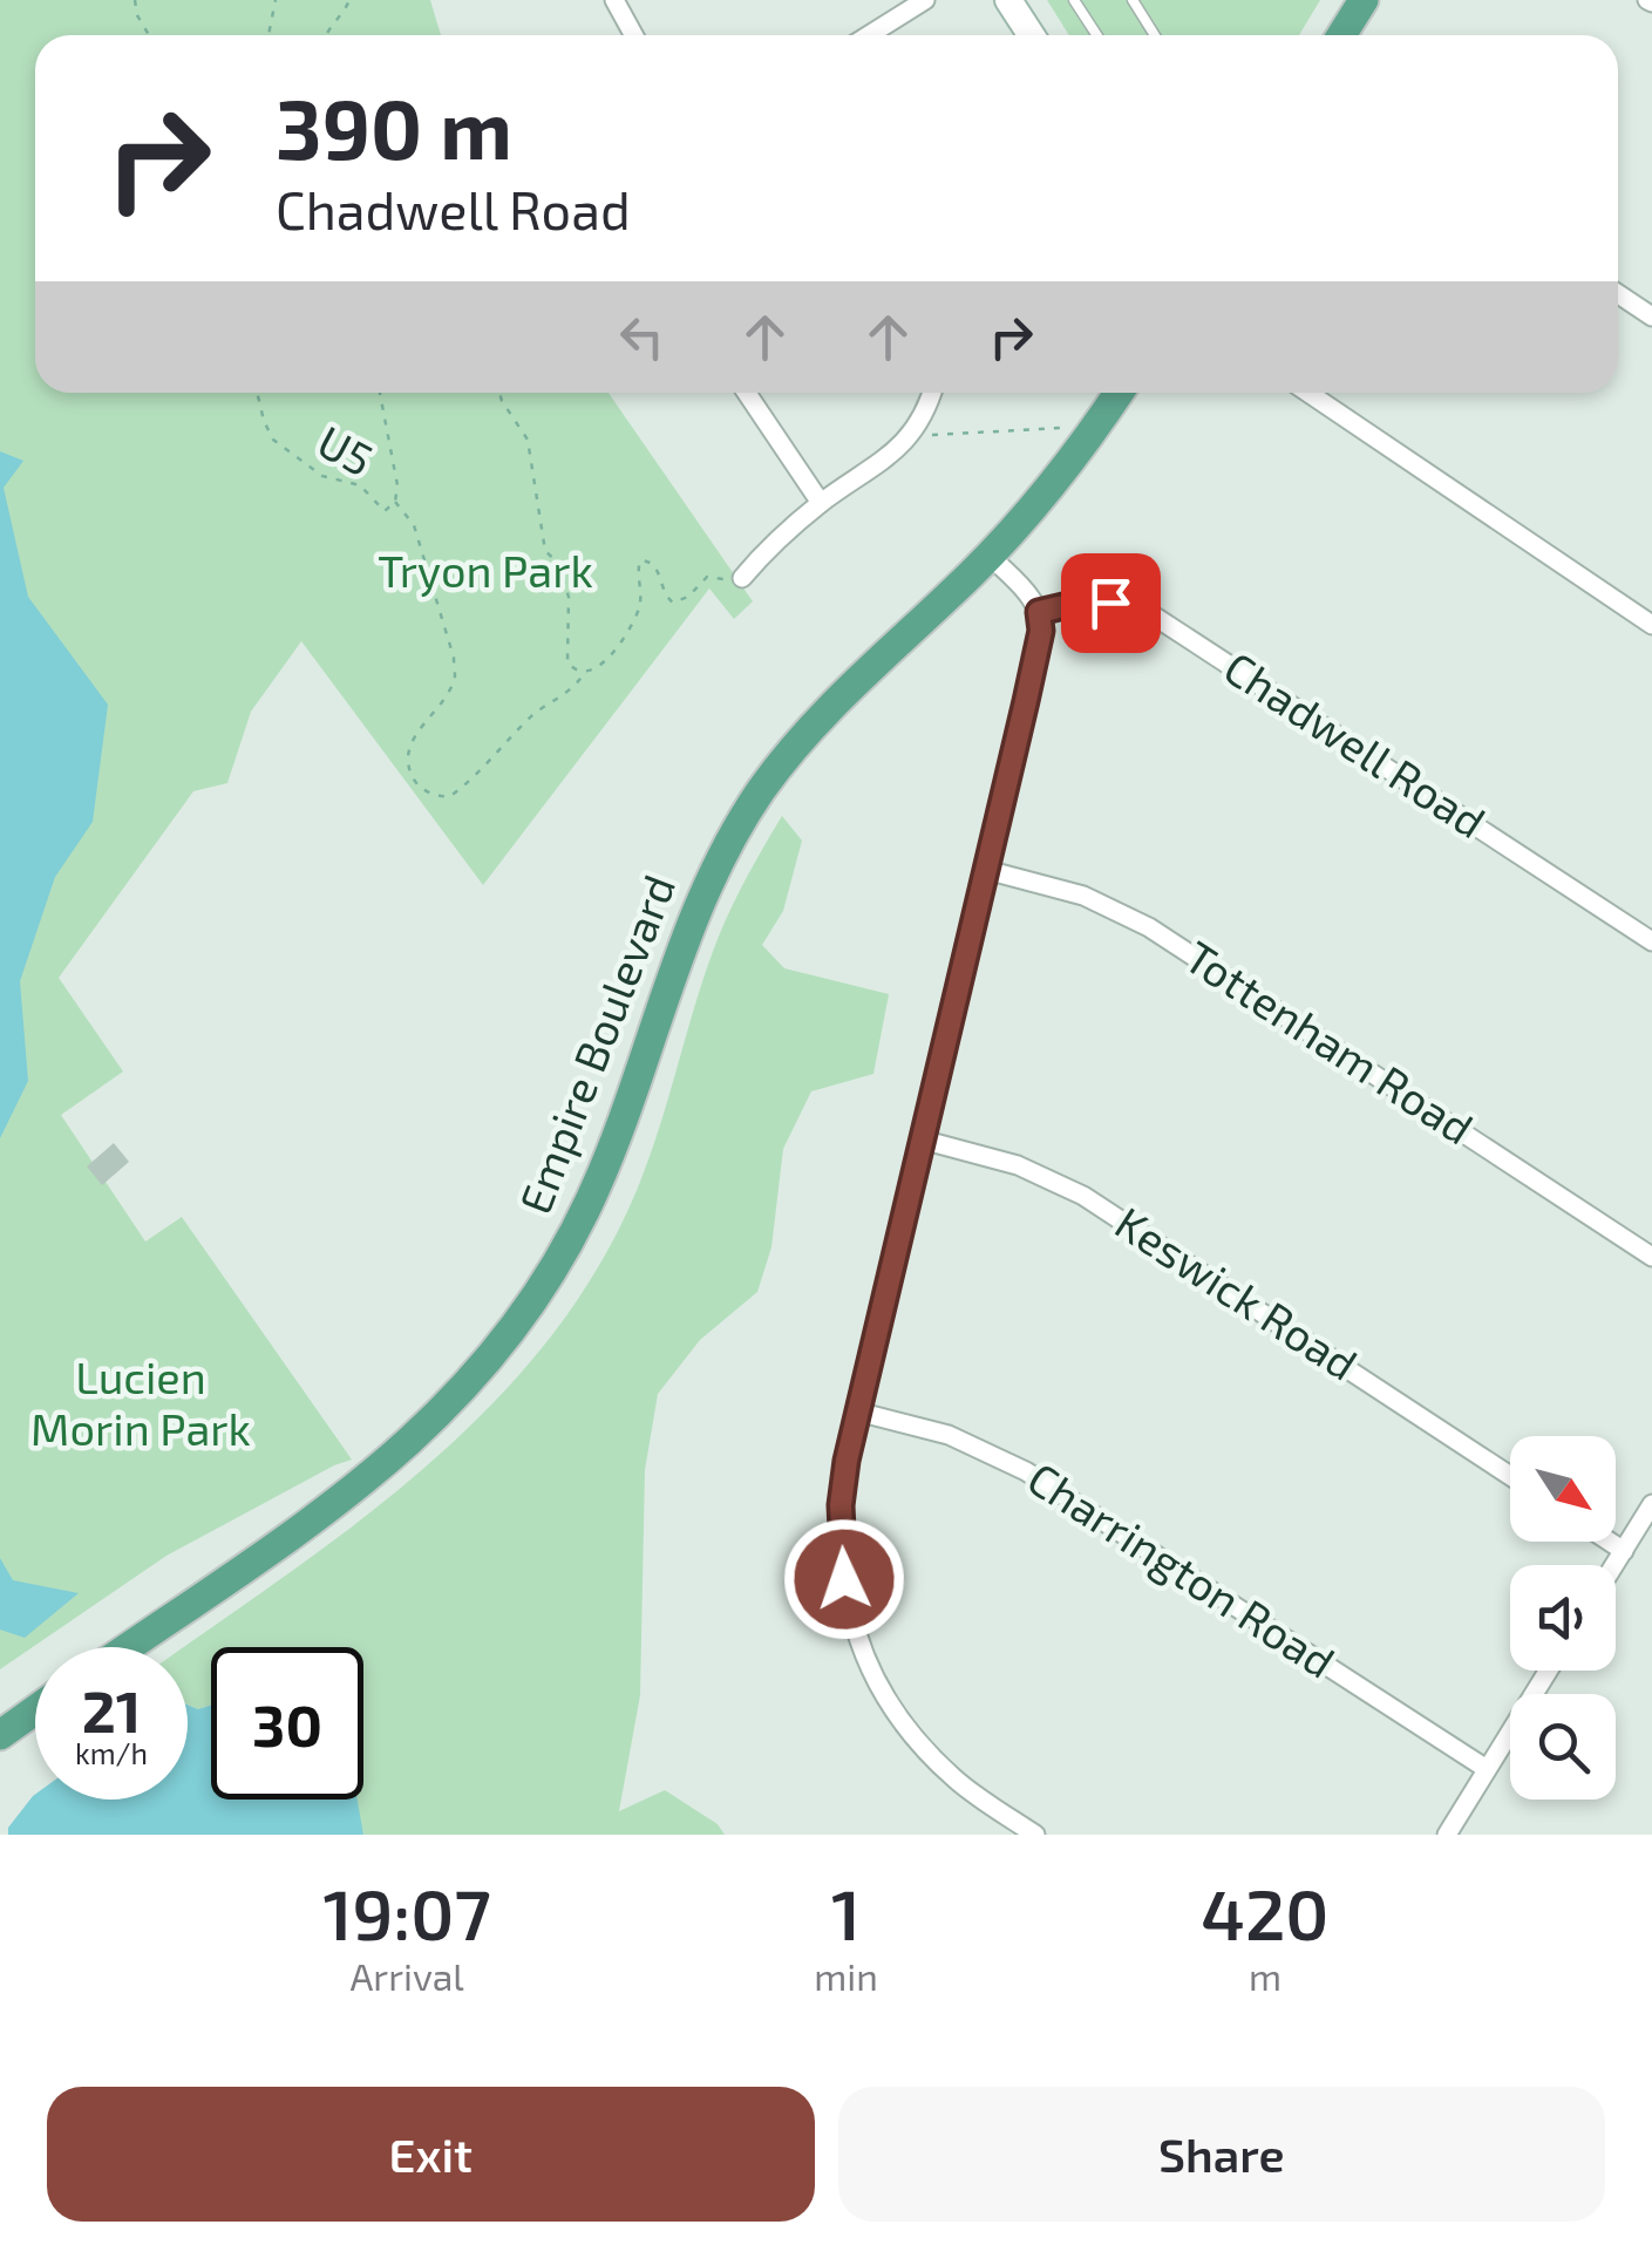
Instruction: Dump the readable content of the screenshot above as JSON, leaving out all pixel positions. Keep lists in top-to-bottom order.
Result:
{
  "streets": {
    "main road": ["Empire Boulevard"],
    "street": [
      "Chadwell Road",
      "Tottenham Road",
      "Keswick Road",
      "Charrington Road"
    ],
    "path": ["U5"]
  },
  "parks": ["Tryon Park", "Lucien Morin Park"],
  "north": "bottom right",
  "page": {
    "turn": ["390 m", "Chadwell Road"],
    "speed": "21 km/h",
    "limit": "30",
    "eta": [
      "19:07",
      "Arrival",
      "1",
      "min",
      "420",
      "m"
    ],
    "buttons": ["Exit", "Share"]
  }
}
